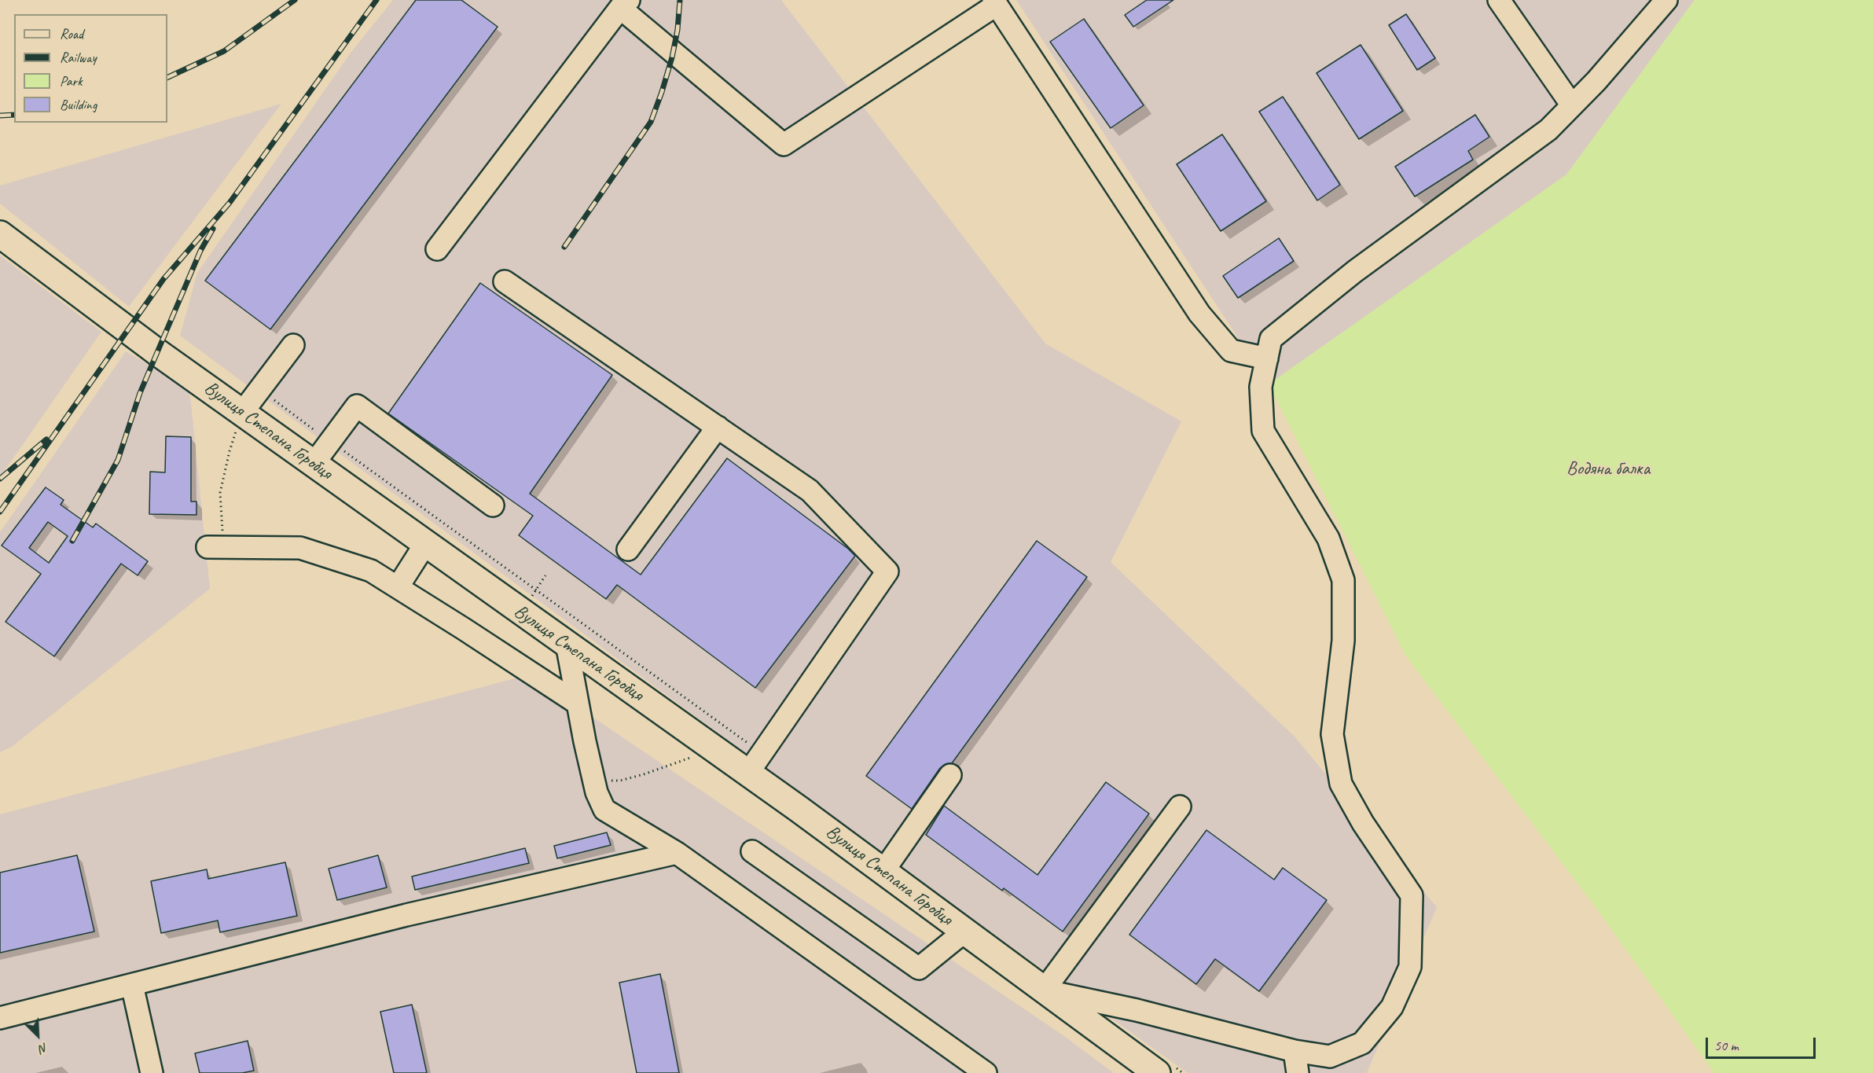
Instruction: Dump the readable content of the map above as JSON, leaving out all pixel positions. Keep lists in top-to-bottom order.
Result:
{
  "streets": {
    "main road": ["Вулиця Степана Горобця"]
  },
  "parks": ["Водяна балка"],
  "legend": [
    "Road",
    "Railway",
    "Park",
    "Building"
  ],
  "scale_bar": "50 m",
  "north": "bottom right"
}
